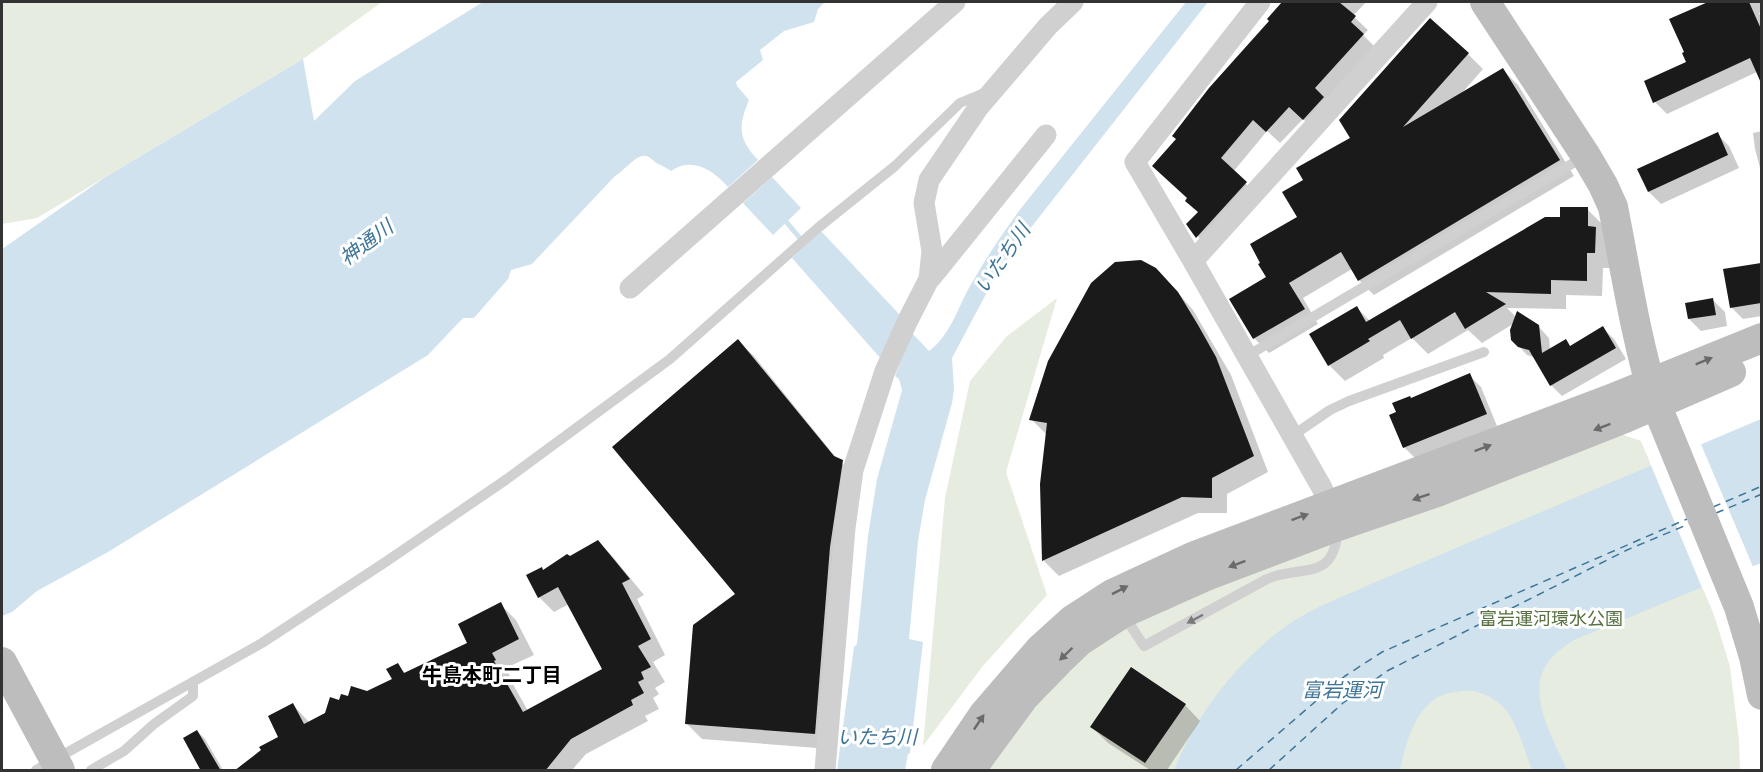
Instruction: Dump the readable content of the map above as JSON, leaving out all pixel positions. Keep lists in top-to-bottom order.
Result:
{
  "districts": ["牛島本町二丁目"],
  "water": ["神通川", "いたち川", "富岩運河"],
  "parks": ["富岩運河環水公園"]
}
